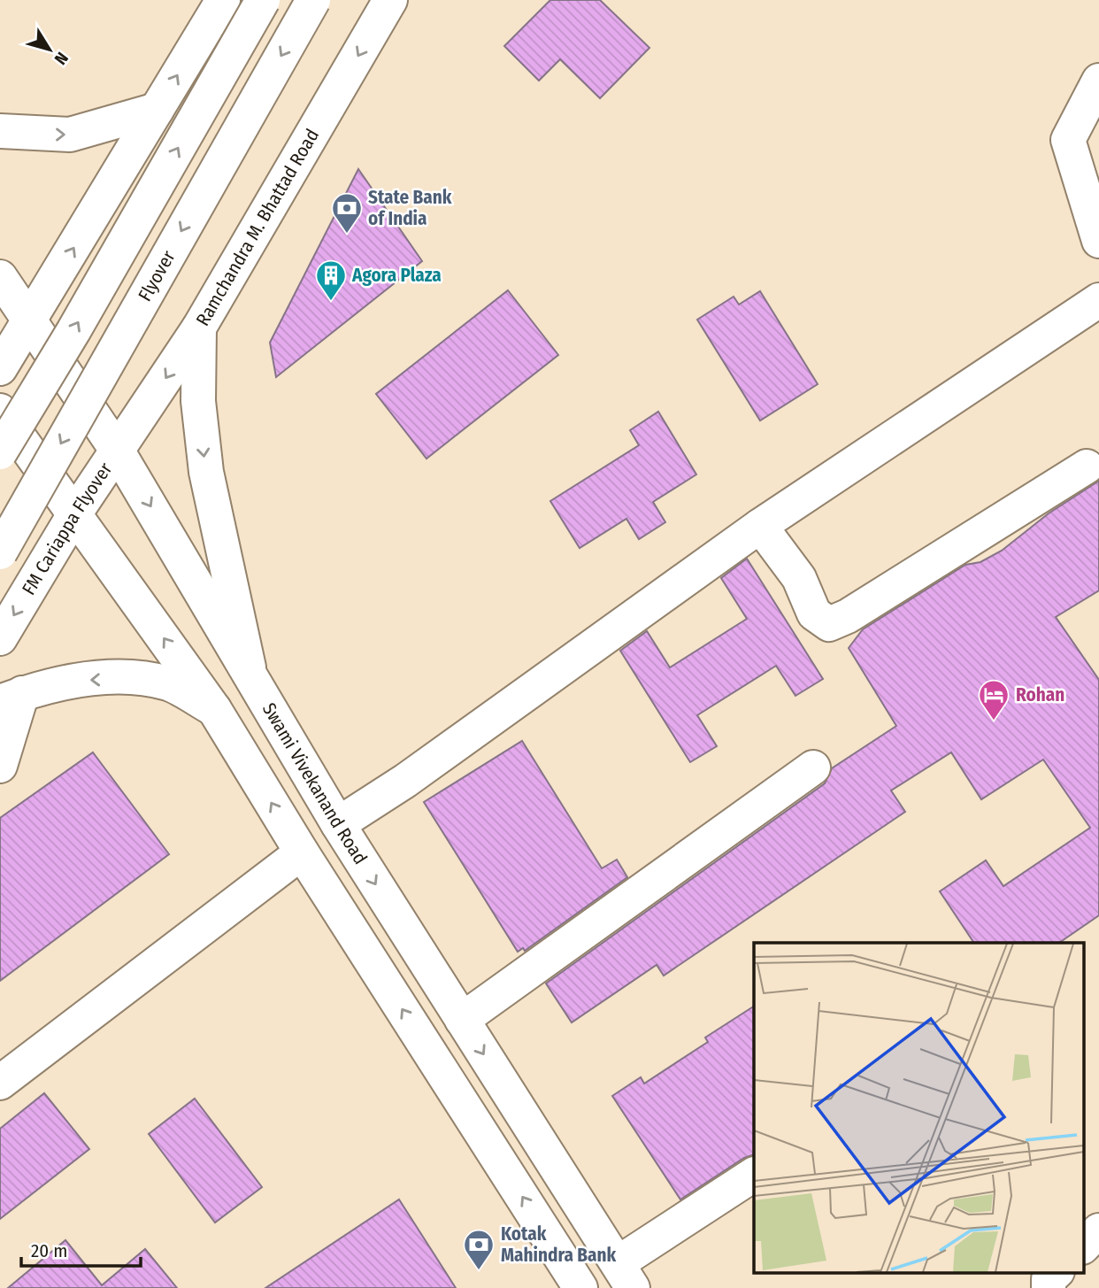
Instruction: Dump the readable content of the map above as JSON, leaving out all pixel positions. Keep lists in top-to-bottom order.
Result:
{
  "streets": {
    "main road": [
      "Ramchandra M. Bhattad Road",
      "Flyover",
      "FM Cariappa Flyover",
      "Swami Vivekanand Road"
    ]
  },
  "crossings": [
    ["Ramchandra M. Bhattad Road", "FM Cariappa Flyover"],
    ["Ramchandra M. Bhattad Road", "Swami Vivekanand Road"],
    ["FM Cariappa Flyover", "Swami Vivekanand Road"]
  ],
  "one_way": ["FM Cariappa Flyover"],
  "places": {
    "bank": ["State Bank of India", "Kotak Mahindra Bank"],
    "building": ["Agora Plaza"],
    "hotel": ["Rohan"]
  },
  "scale_bar": "20 m",
  "north": "bottom right"
}
